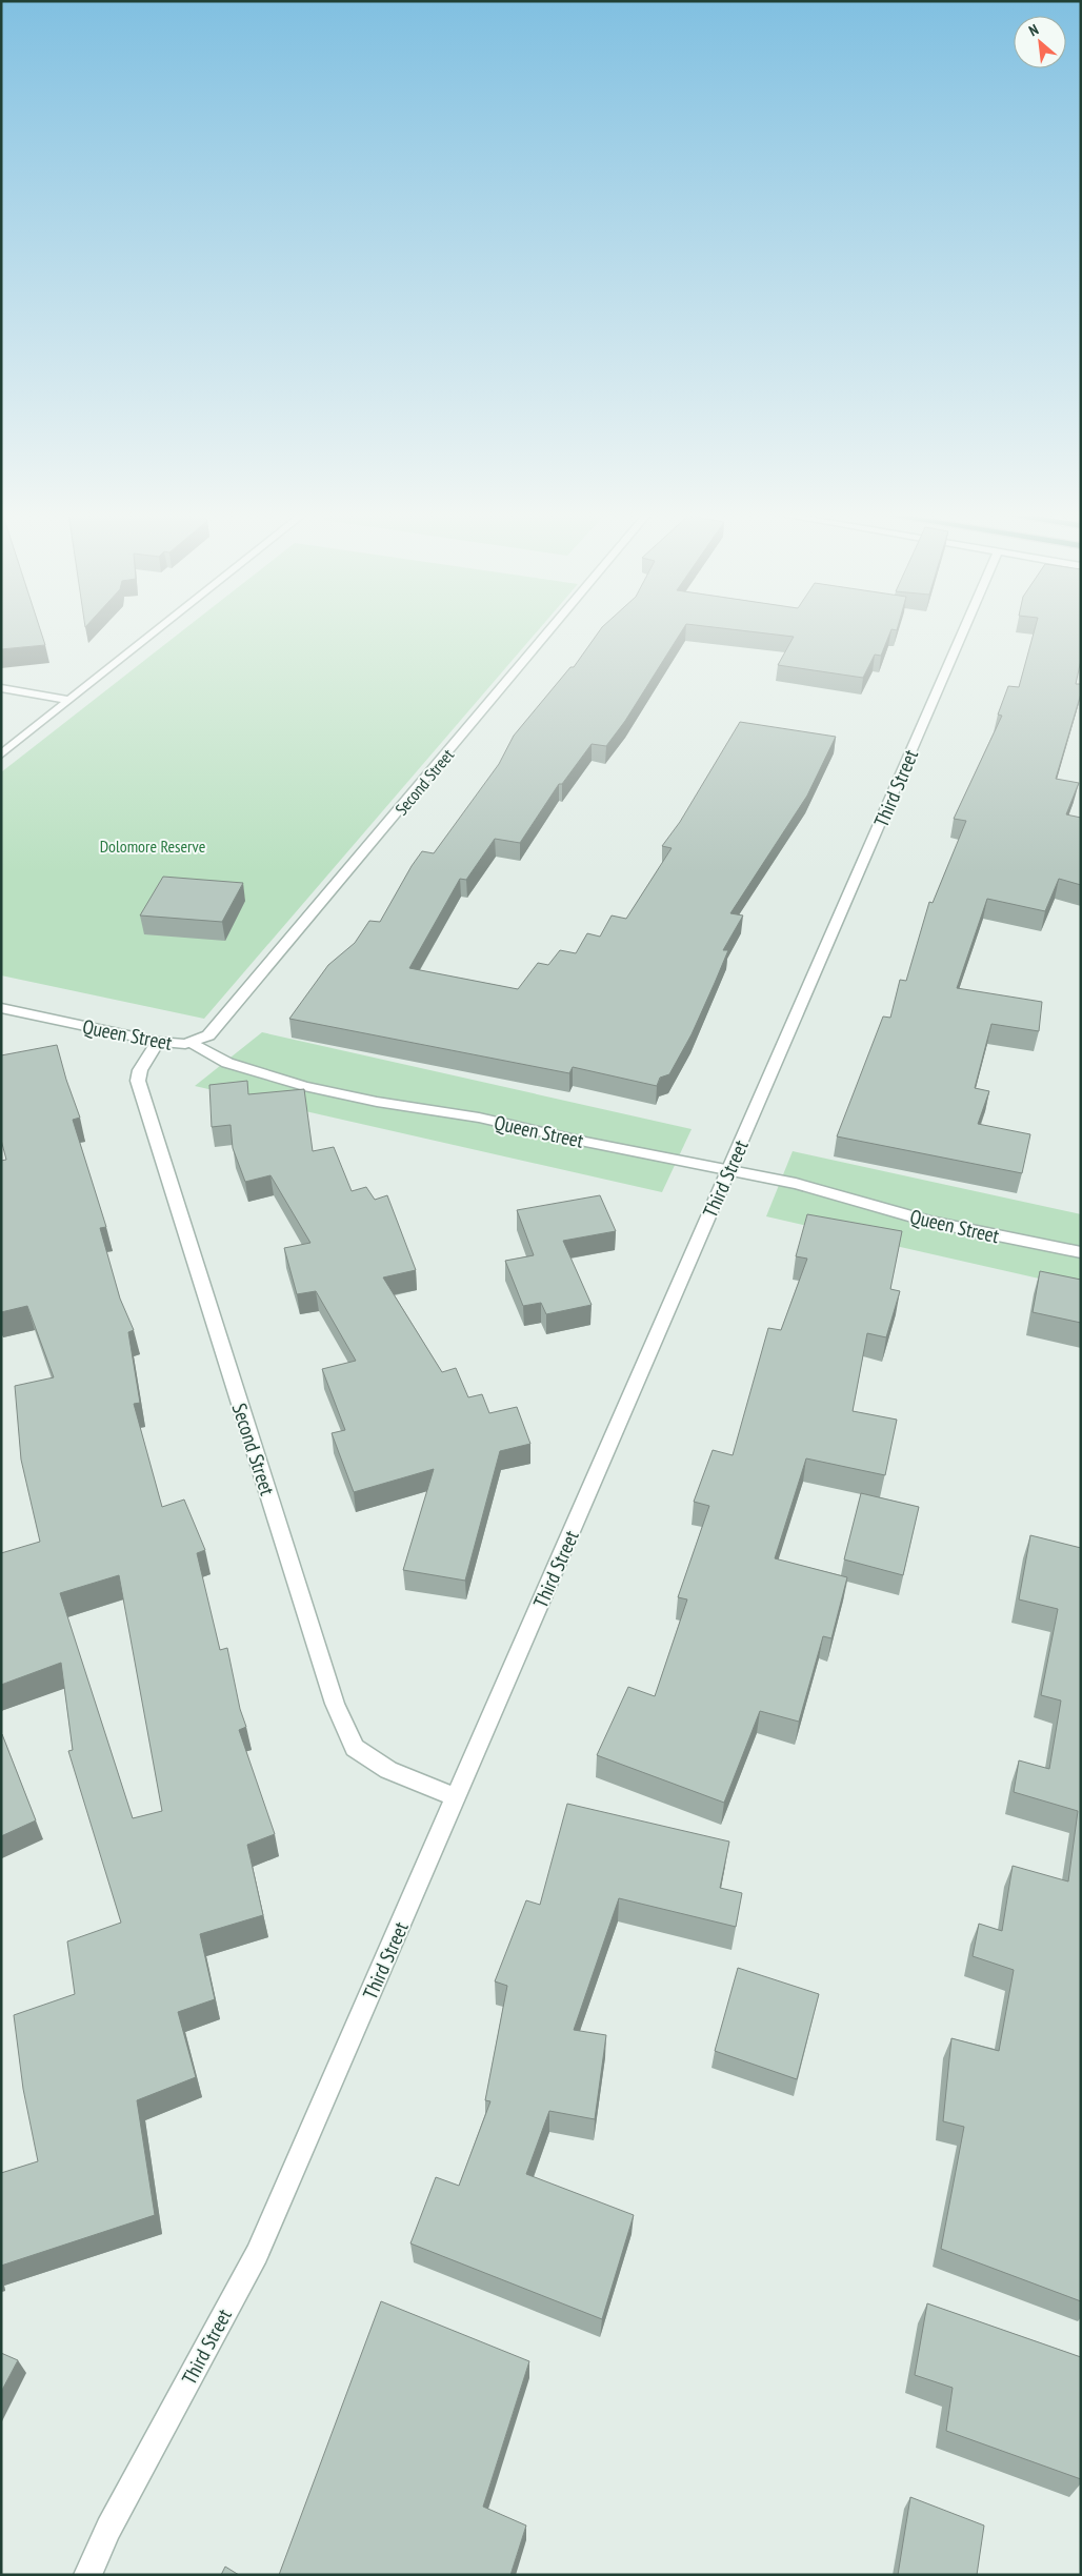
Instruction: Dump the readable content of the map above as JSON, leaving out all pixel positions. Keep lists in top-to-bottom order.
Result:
{
  "streets": {
    "street": ["Second Street", "Third Street", "Queen Street"]
  },
  "crossings": [
    ["Second Street", "Third Street"],
    ["Second Street", "Queen Street"],
    ["Third Street", "Queen Street"]
  ],
  "parks": ["Dolomore Reserve"],
  "north": "top left"
}
